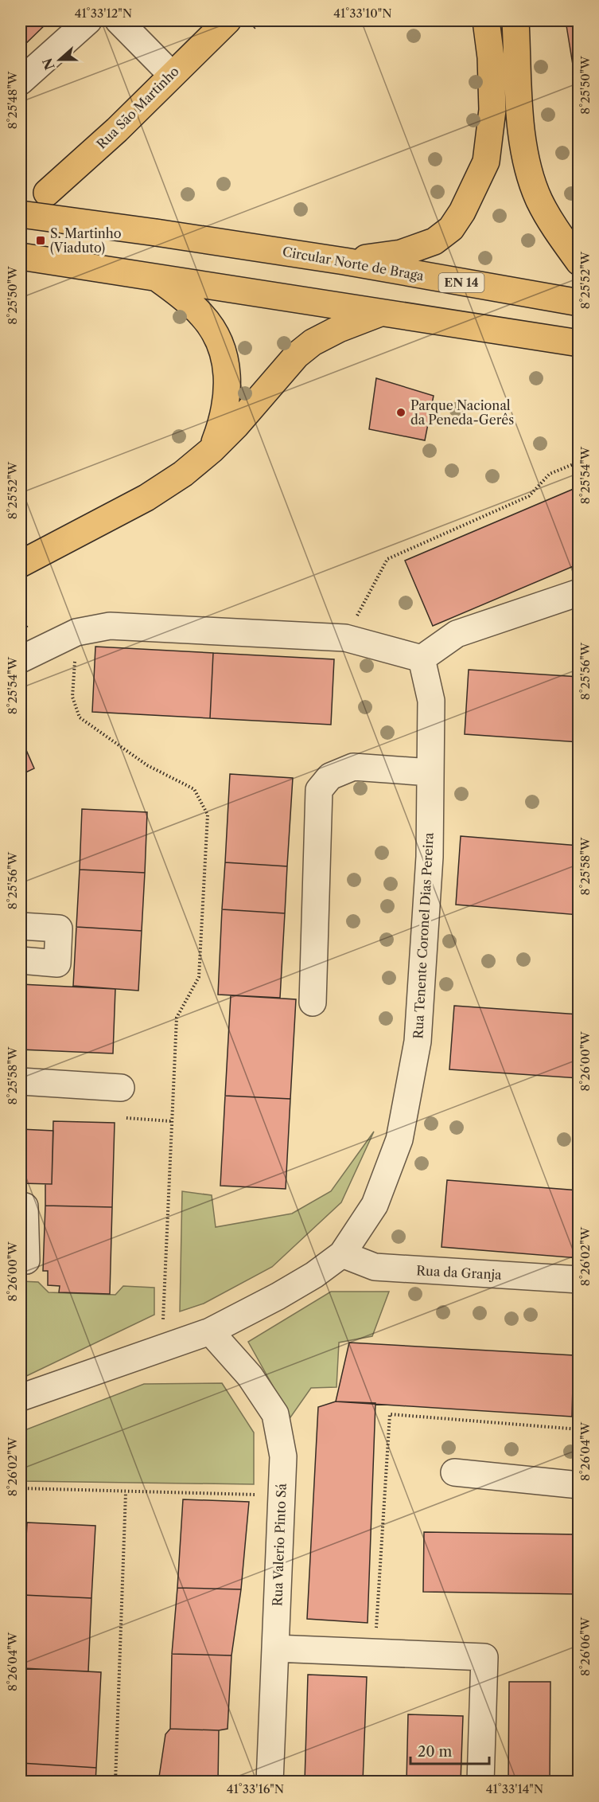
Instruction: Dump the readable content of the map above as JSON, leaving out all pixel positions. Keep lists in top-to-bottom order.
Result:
{
  "streets": {
    "main road": ["Rua São Martinho", "Circular Norte de Braga", "EN 14"],
    "street": ["Rua Tenente Coronel Dias Pereira", "Rua da Granja", "Rua Valerio Pinto Sá"]
  },
  "crossings": [
    ["Rua Tenente Coronel Dias Pereira", "Rua da Granja"],
    ["Rua Tenente Coronel Dias Pereira", "Rua Valerio Pinto Sá"]
  ],
  "places": {
    "transit": ["S. Martinho (Viaduto)"],
    "other": ["Parque Nacional da Peneda-Gerês"]
  },
  "scale_bar": "20 m",
  "north": "left",
  "coordinates": [
    "41°33'12\"N",
    "41°33'10\"N",
    "8°25'50\"W",
    "8°25'48\"W",
    "8°25'52\"W",
    "8°25'54\"W",
    "8°25'56\"W",
    "8°25'58\"W",
    "8°26'00\"W",
    "8°26'02\"W",
    "8°26'04\"W",
    "8°26'06\"W",
    "41°33'16\"N",
    "41°33'14\"N"
  ]
}
